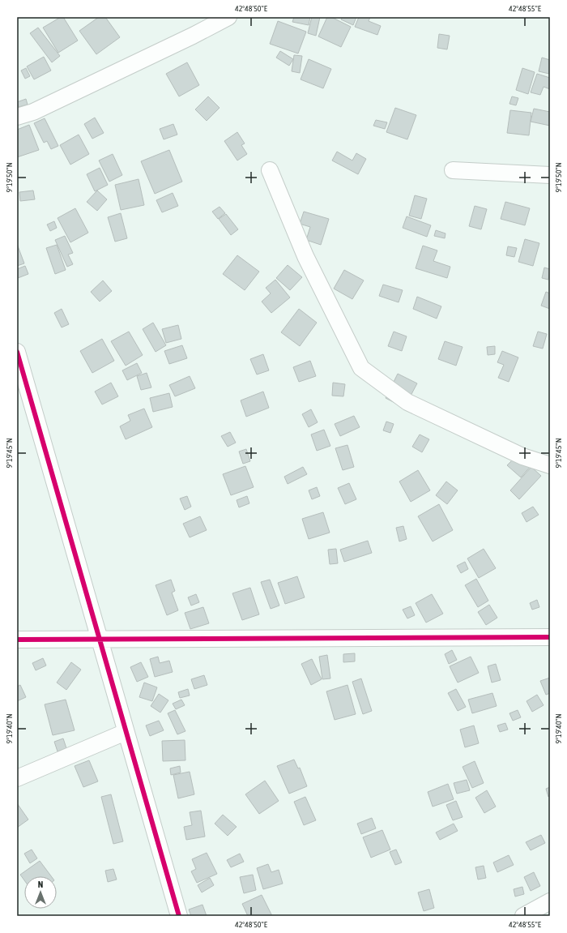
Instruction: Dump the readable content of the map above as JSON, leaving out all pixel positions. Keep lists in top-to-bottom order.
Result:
{
  "north": "top",
  "coordinates": [
    "42°48'50\"E",
    "42°48'55\"E",
    "9°19'50\"N",
    "9°19'45\"N",
    "9°19'40\"N"
  ]
}
